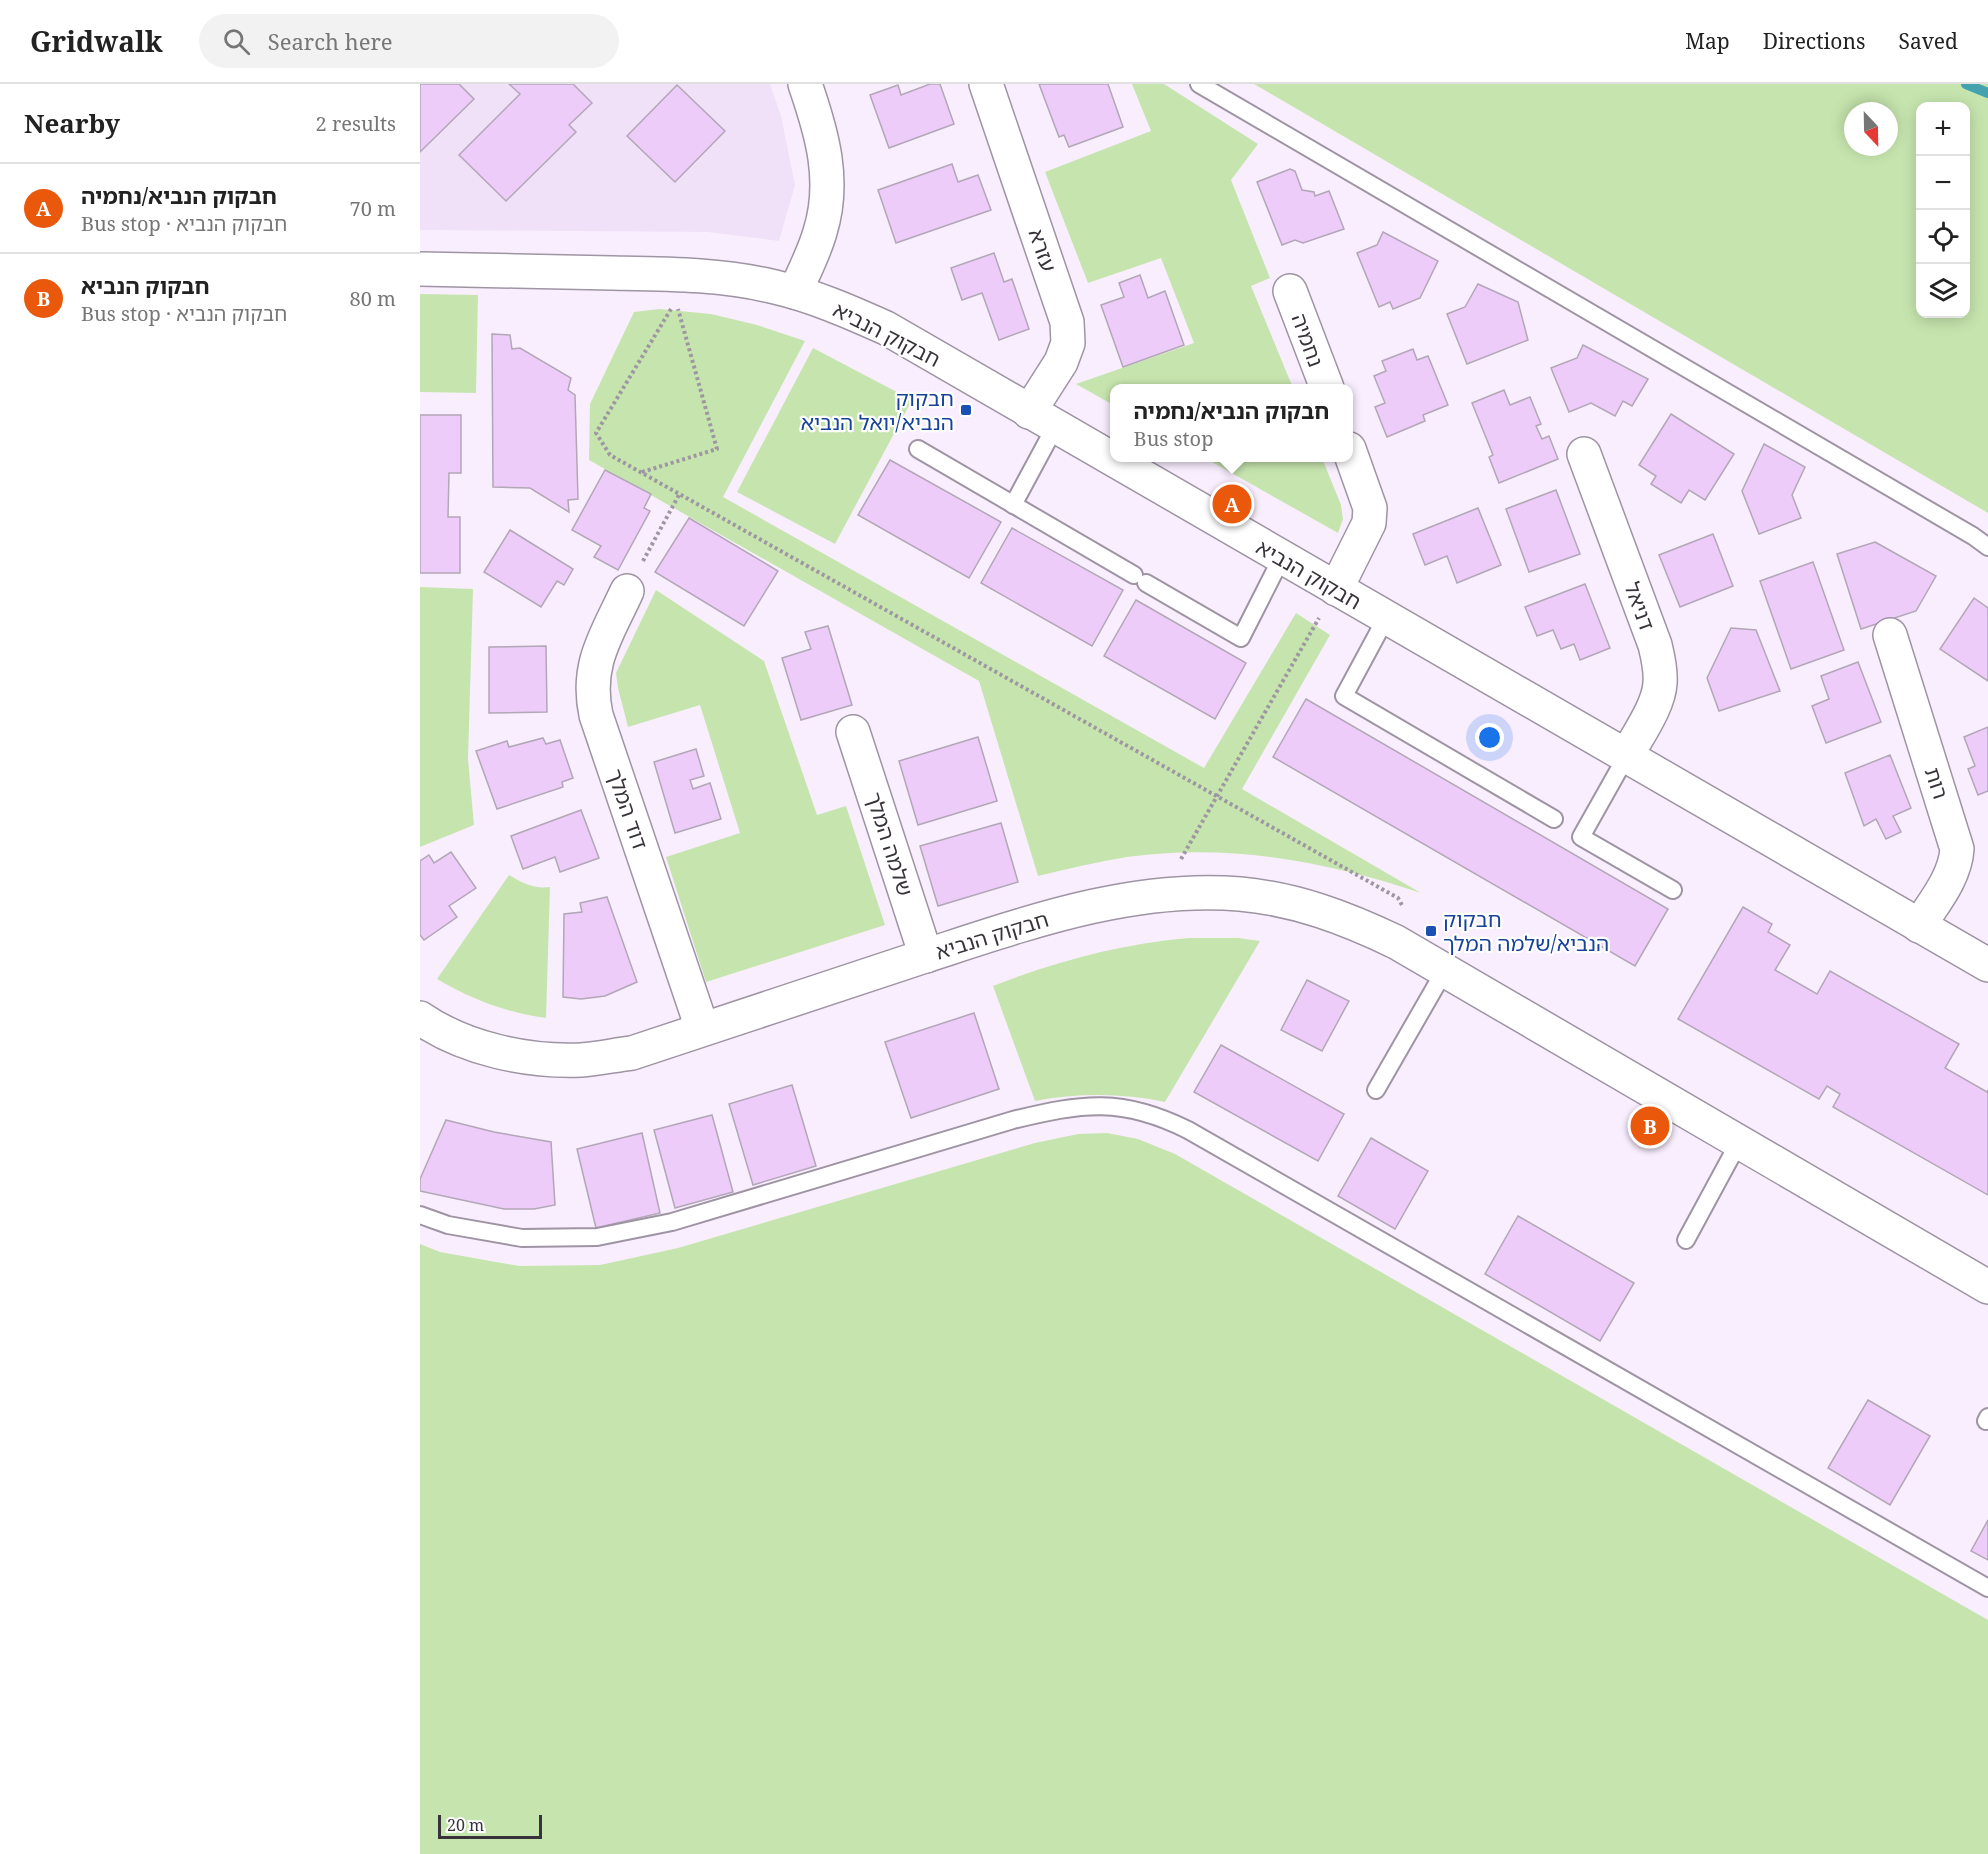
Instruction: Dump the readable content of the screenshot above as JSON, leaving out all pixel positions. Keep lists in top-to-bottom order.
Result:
{
  "streets": {
    "street": [
      "עזרא",
      "חבקוק הנביא",
      "נחמיה",
      "דניאל",
      "רות",
      "דוד המלך",
      "שלמה המלך"
    ]
  },
  "crossings": [
    ["עזרא", "חבקוק הנביא"],
    ["חבקוק הנביא", "דניאל"],
    ["חבקוק הנביא", "רות"],
    ["חבקוק הנביא", "דוד המלך"],
    ["חבקוק הנביא", "שלמה המלך"]
  ],
  "places": {
    "transit": ["חבקוק הנביא/יואל הנביא", "חבקוק הנביא/שלמה המלך"]
  },
  "scale_bar": "20 m",
  "north": "bottom",
  "page": {
    "header": "Gridwalk",
    "search": "Search here",
    "nav": ["Map", "Directions", "Saved"],
    "heading": ["Nearby", "2 results"],
    "map_buttons": ["+", "−"],
    "list": [
      {
        "mark": "A",
        "name": "חבקוק הנביא/נחמיה",
        "note": "Bus stop · חבקוק הנביא",
        "value": "70 m"
      },
      {
        "mark": "B",
        "name": "חבקוק הנביא",
        "note": "Bus stop · חבקוק הנביא",
        "value": "80 m"
      }
    ],
    "popup": ["חבקוק הנביא/נחמיה", "Bus stop"],
    "pins": ["A", "B"],
    "scale": "20 m"
  }
}
